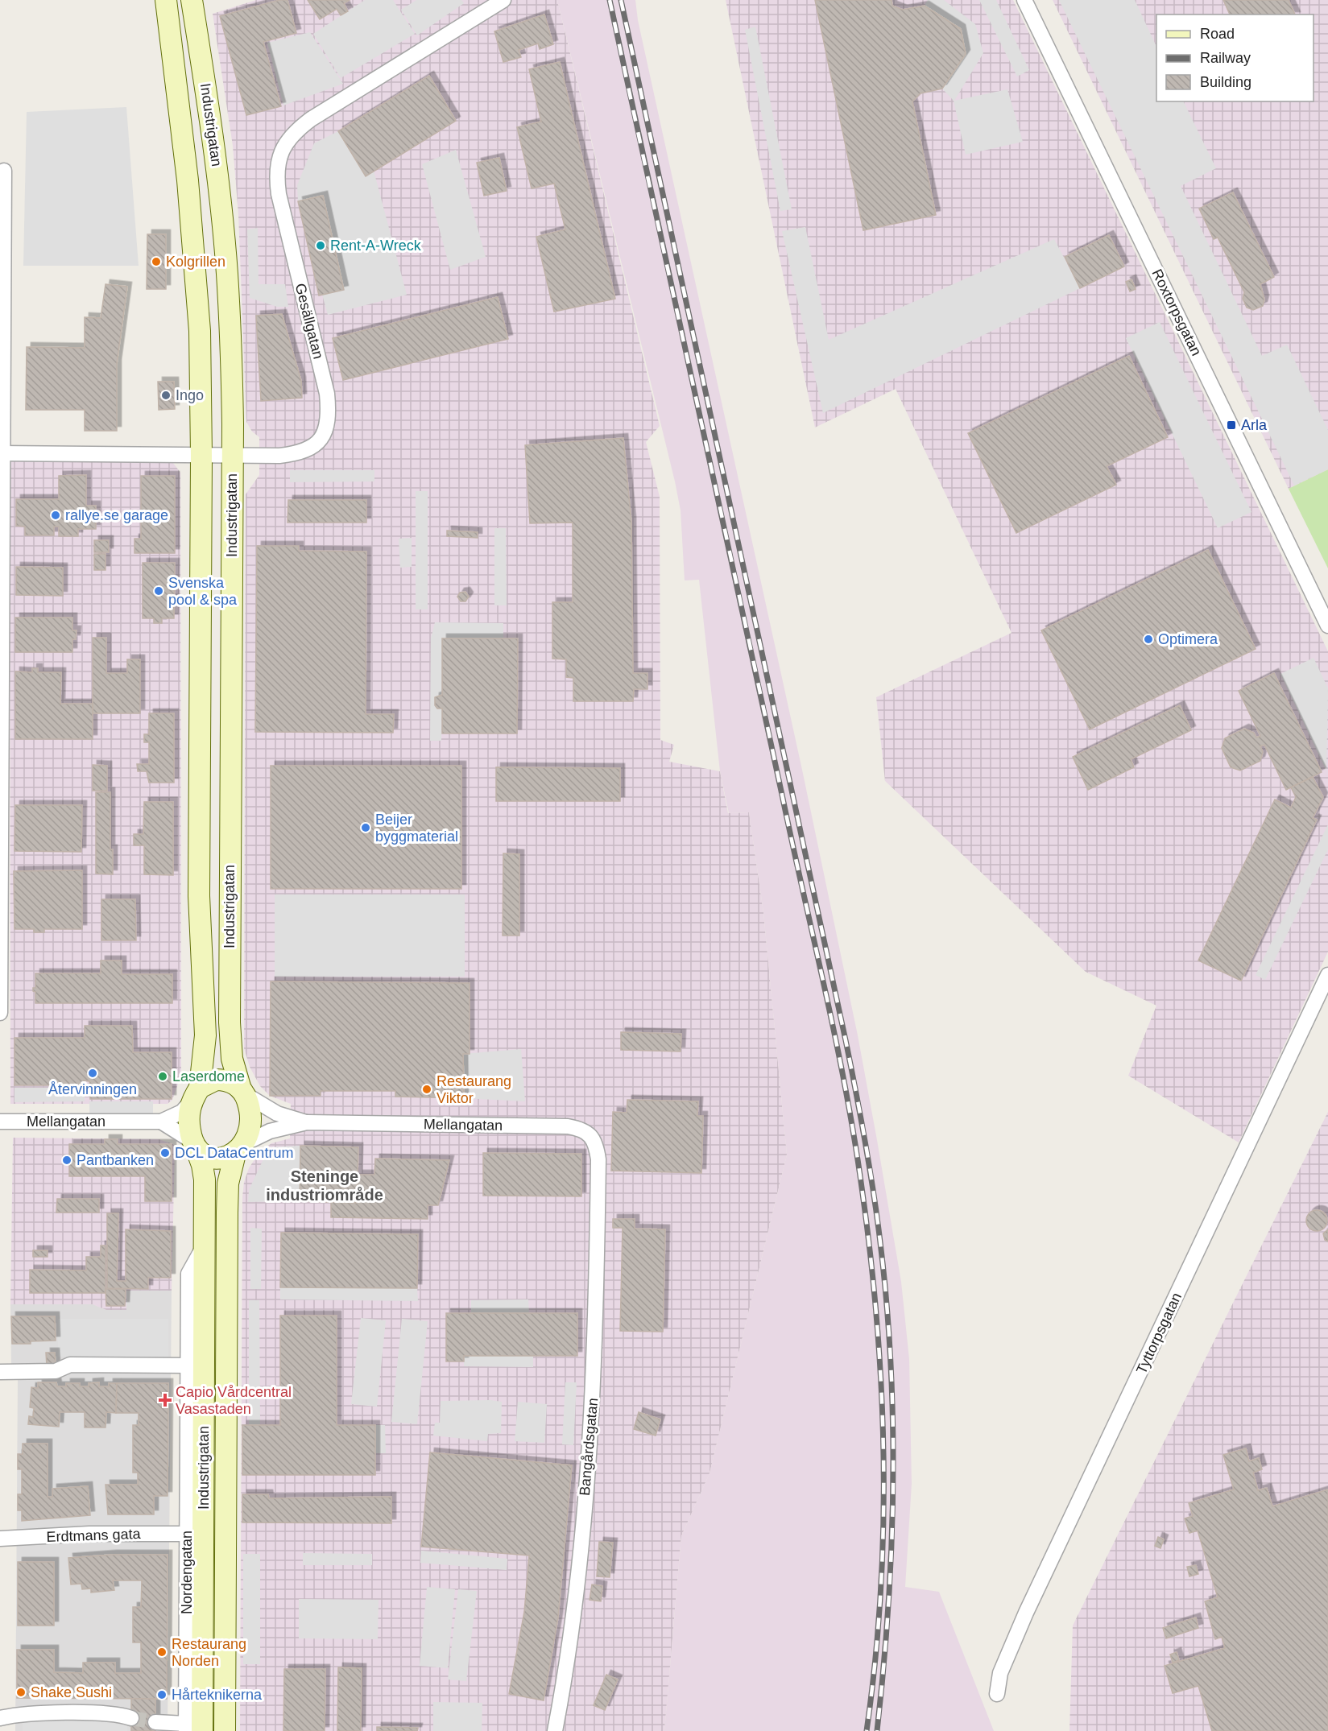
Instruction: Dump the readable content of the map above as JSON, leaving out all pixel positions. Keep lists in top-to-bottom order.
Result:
{
  "streets": {
    "main road": ["Industrigatan"],
    "street": [
      "Roxtorpsgatan",
      "Gesällgatan",
      "Mellangatan",
      "Tyttorpsgatan",
      "Bangårdsgatan",
      "Erdtmans gata",
      "Nordengatan"
    ]
  },
  "crossings": [
    ["Industrigatan", "Gesällgatan"],
    ["Industrigatan", "Mellangatan"],
    ["Industrigatan", "Nordengatan"],
    ["Mellangatan", "Bangårdsgatan"],
    ["Erdtmans gata", "Nordengatan"]
  ],
  "districts": ["Steninge industriområde"],
  "places": {
    "other": [
      "Rent-A-Wreck",
      "Kolgrillen",
      "Ingo",
      "rallye.se garage",
      "Svenska pool & spa",
      "Optimera",
      "Beijer byggmaterial",
      "Återvinningen",
      "Laserdome",
      "Restaurang Viktor",
      "DCL DataCentrum",
      "Pantbanken",
      "Restaurang Norden",
      "Shake Sushi",
      "Hårteknikerna"
    ],
    "transit": ["Arla"],
    "health": ["Capio Vårdcentral Vasastaden"]
  },
  "legend": ["Road", "Railway", "Building"]
}
